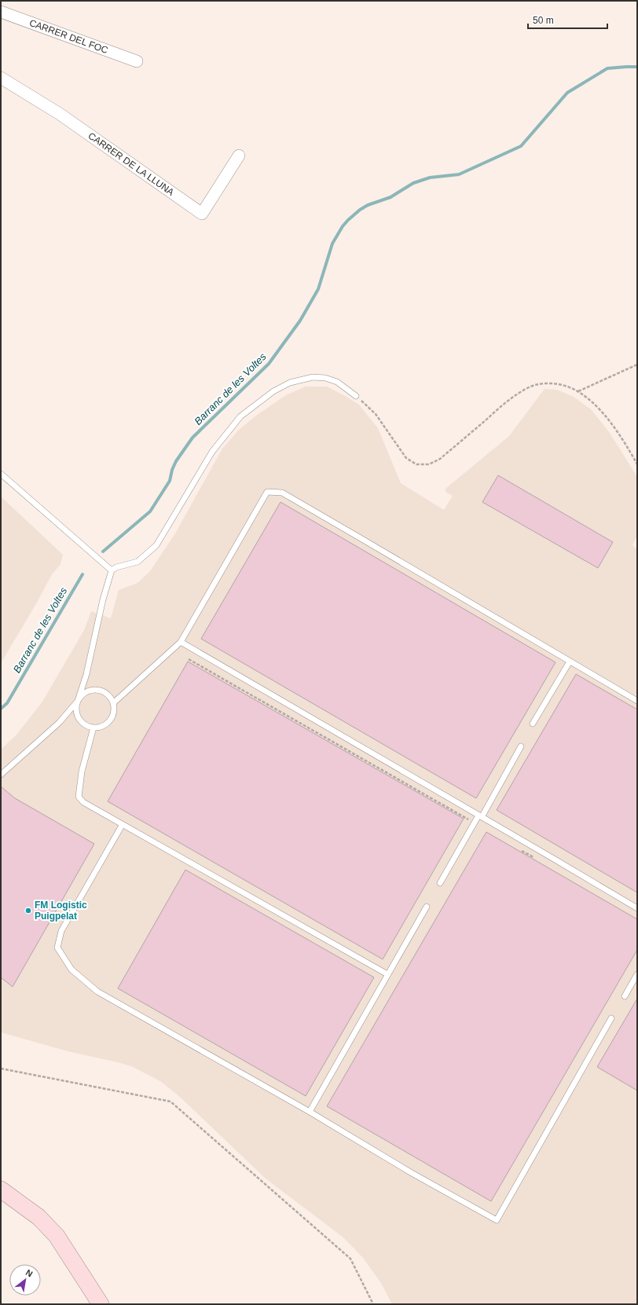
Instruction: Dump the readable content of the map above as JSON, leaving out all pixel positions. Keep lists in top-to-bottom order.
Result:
{
  "streets": {
    "street": ["CARRER DEL FOC", "CARRER DE LA LLUNA"]
  },
  "water": ["Barranc de les Voltes"],
  "places": ["FM Logistic Puigpelat"],
  "scale_bar": "50 m",
  "north": "top right"
}
